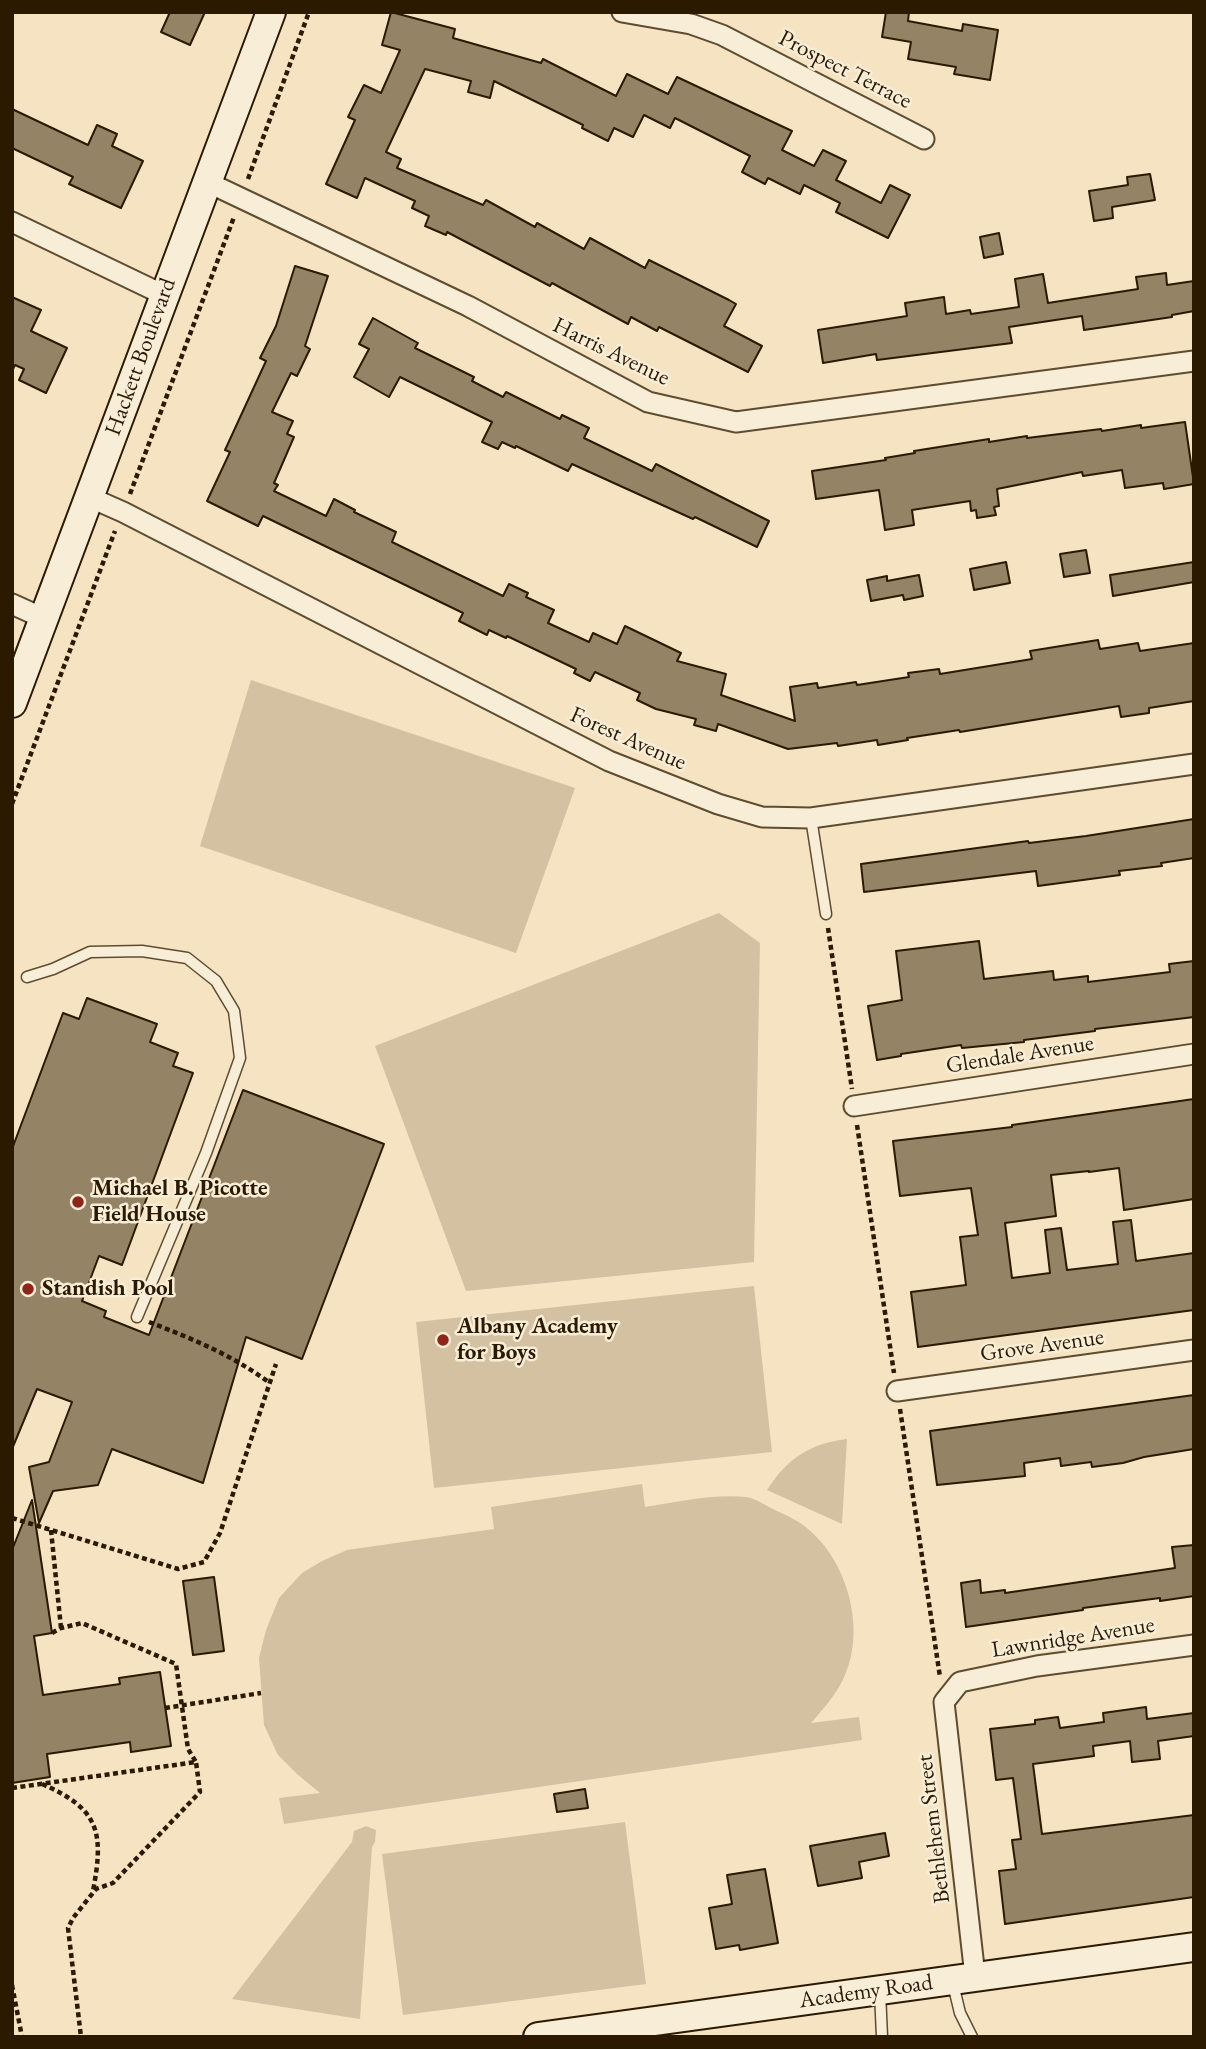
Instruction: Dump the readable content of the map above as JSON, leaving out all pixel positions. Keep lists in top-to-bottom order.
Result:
{
  "streets": {
    "street": [
      "Prospect Terrace",
      "Harris Avenue",
      "Hackett Boulevard",
      "Forest Avenue",
      "Glendale Avenue",
      "Grove Avenue",
      "Lawnridge Avenue",
      "Bethlehem Street",
      "Academy Road"
    ]
  },
  "crossings": [
    ["Harris Avenue", "Hackett Boulevard"],
    ["Hackett Boulevard", "Forest Avenue"],
    ["Lawnridge Avenue", "Bethlehem Street"],
    ["Bethlehem Street", "Academy Road"]
  ],
  "places": ["Michael B. Picotte Field House", "Standish Pool", "Albany Academy for Boys"]
}
